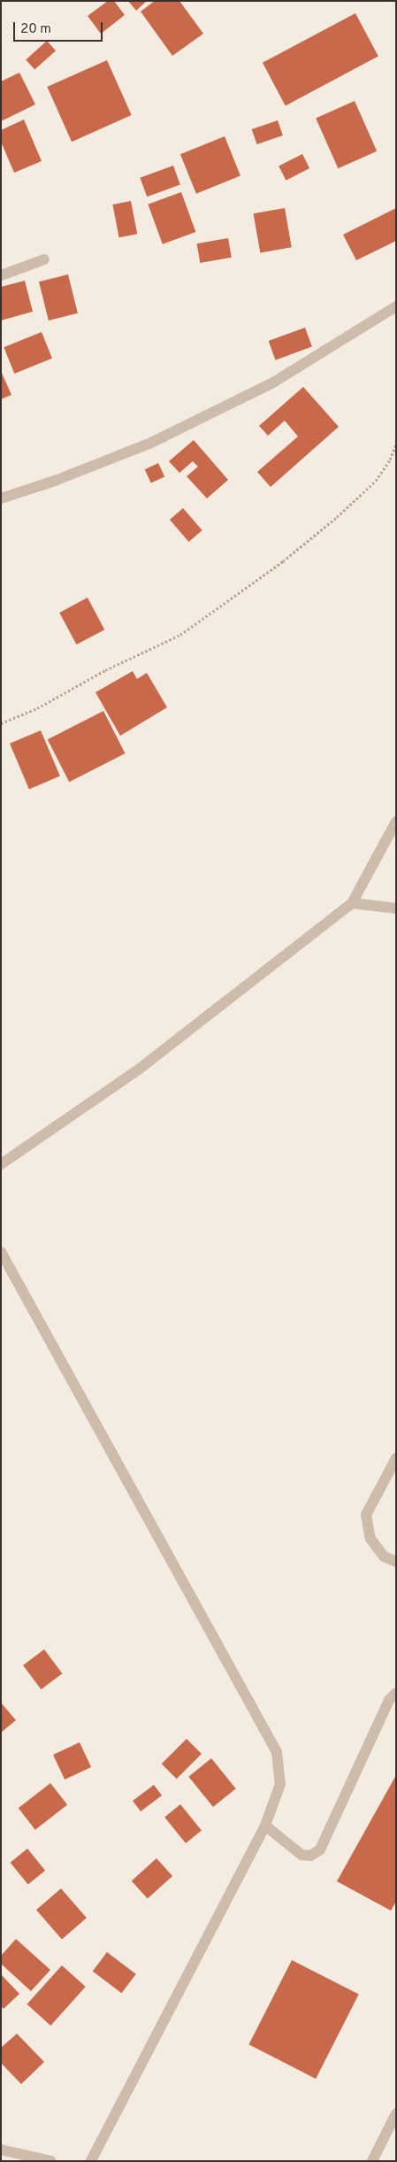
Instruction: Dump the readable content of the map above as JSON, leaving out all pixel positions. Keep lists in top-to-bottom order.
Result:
{
  "scale_bar": "20 m"
}
